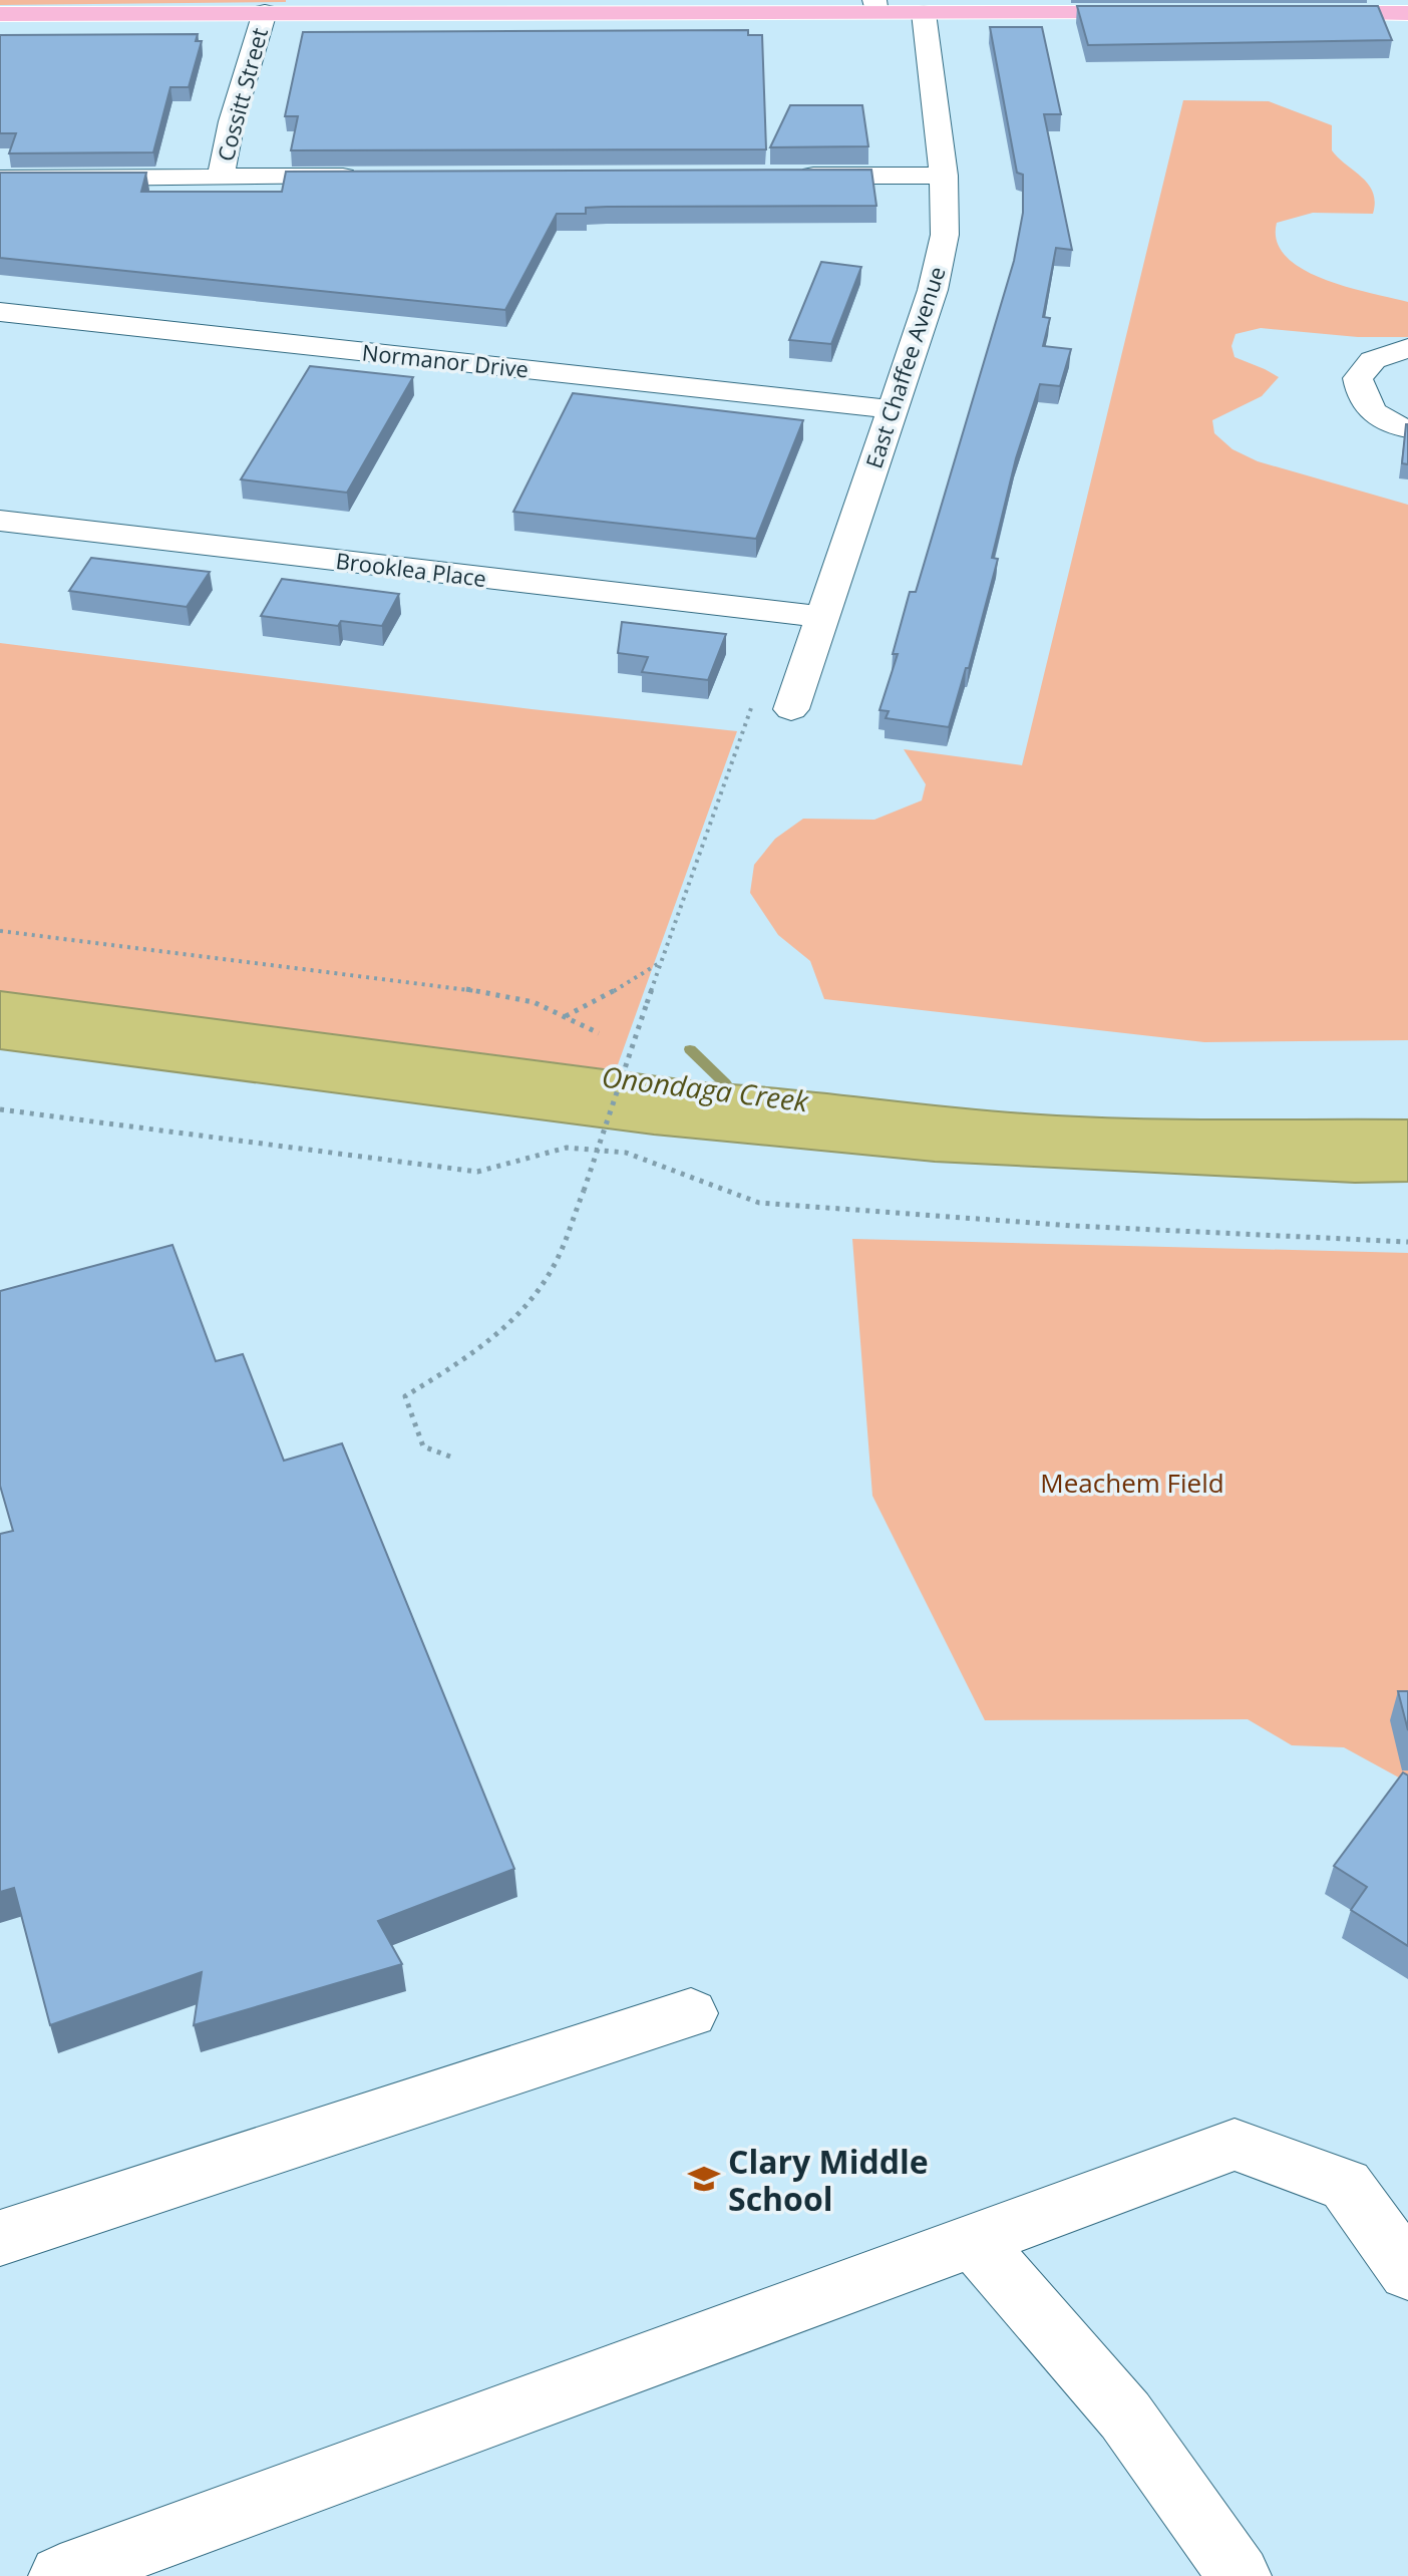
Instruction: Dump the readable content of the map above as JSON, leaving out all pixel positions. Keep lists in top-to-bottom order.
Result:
{
  "streets": {
    "street": [
      "Cossitt Street",
      "Normanor Drive",
      "East Chaffee Avenue",
      "Brooklea Place"
    ]
  },
  "crossings": [
    ["Normanor Drive", "East Chaffee Avenue"],
    ["East Chaffee Avenue", "Brooklea Place"]
  ],
  "water": ["Onondaga Creek"],
  "parks": ["Meachem Field"],
  "places": {
    "school or university": ["Clary Middle School"]
  }
}
